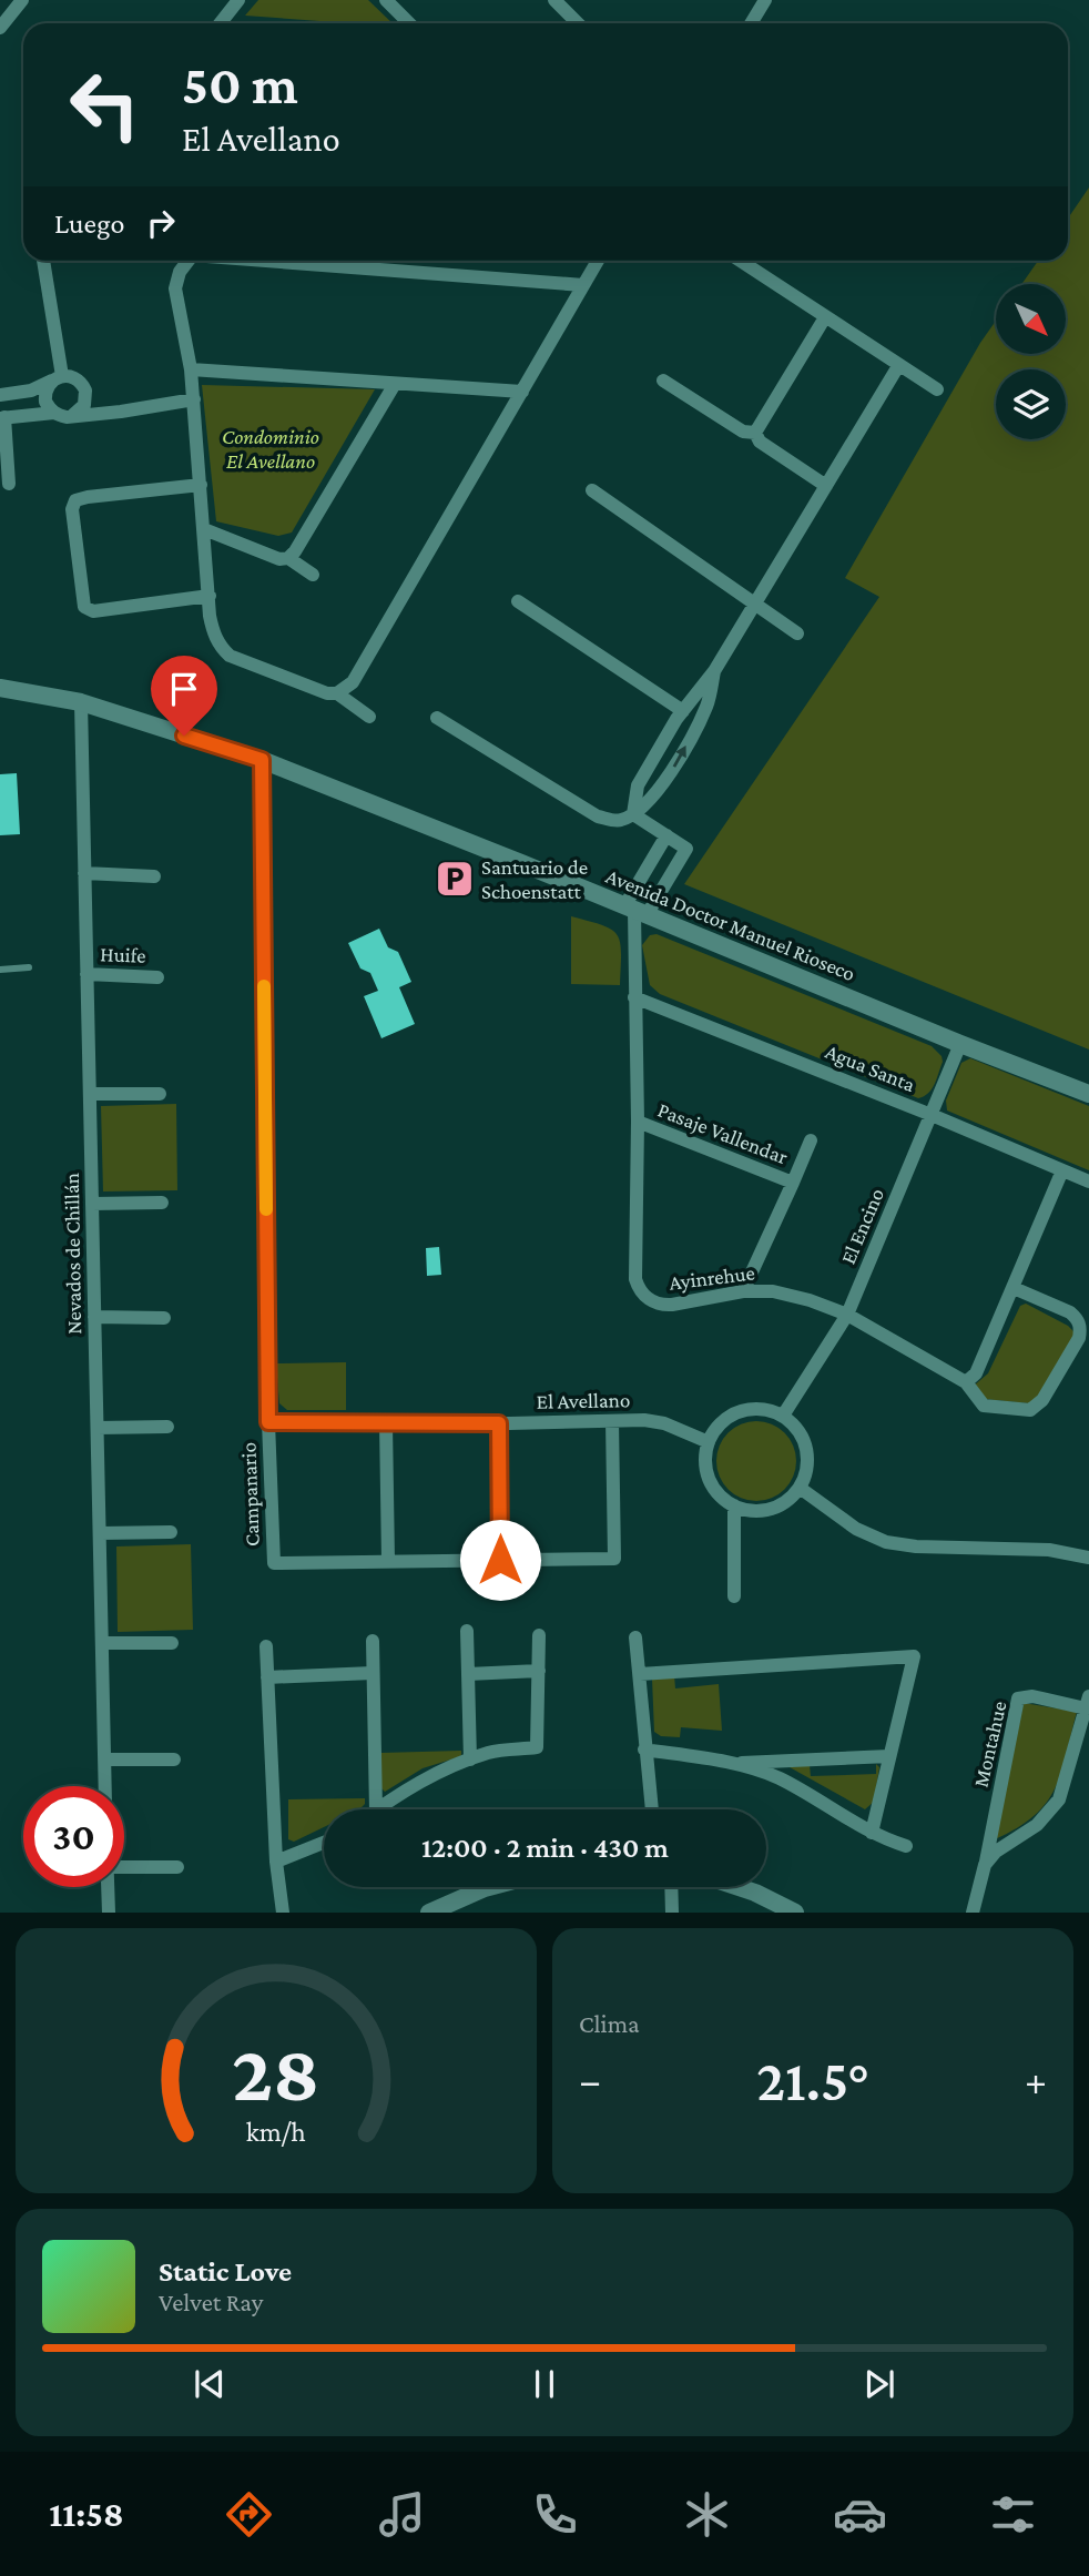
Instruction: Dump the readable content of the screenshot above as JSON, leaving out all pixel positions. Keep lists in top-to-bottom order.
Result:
{
  "streets": {
    "street": [
      "Avenida Doctor Manuel Rioseco",
      "Huife",
      "Agua Santa",
      "Pasaje Vallendar",
      "El Encino",
      "Nevados de Chillán",
      "Ayinrehue",
      "El Avellano",
      "Campanario",
      "Montahue"
    ]
  },
  "crossings": [
    ["Avenida Doctor Manuel Rioseco", "El Encino"],
    ["Avenida Doctor Manuel Rioseco", "Nevados de Chillán"],
    ["Avenida Doctor Manuel Rioseco", "Ayinrehue"],
    ["Avenida Doctor Manuel Rioseco", "Campanario"],
    ["Huife", "Nevados de Chillán"],
    ["Agua Santa", "El Encino"],
    ["Agua Santa", "Ayinrehue"],
    ["Pasaje Vallendar", "Ayinrehue"],
    ["El Encino", "Ayinrehue"],
    ["El Encino", "El Avellano"],
    ["El Avellano", "Campanario"]
  ],
  "parks": ["Condominio El Avellano"],
  "places": {
    "parking": ["Santuario de Schoenstatt"]
  },
  "north": "bottom right",
  "page": {
    "turn": ["50 m", "El Avellano"],
    "then": "Luego",
    "limit": "30",
    "trip": "12:00 · 2 min · 430 m",
    "tile": "Clima",
    "heat": ["−", "21.5°", "+"],
    "song": ["Static Love", "Velvet Ray"],
    "tabs": "11:58",
    "gauge": ["28", "km/h"]
  }
}
